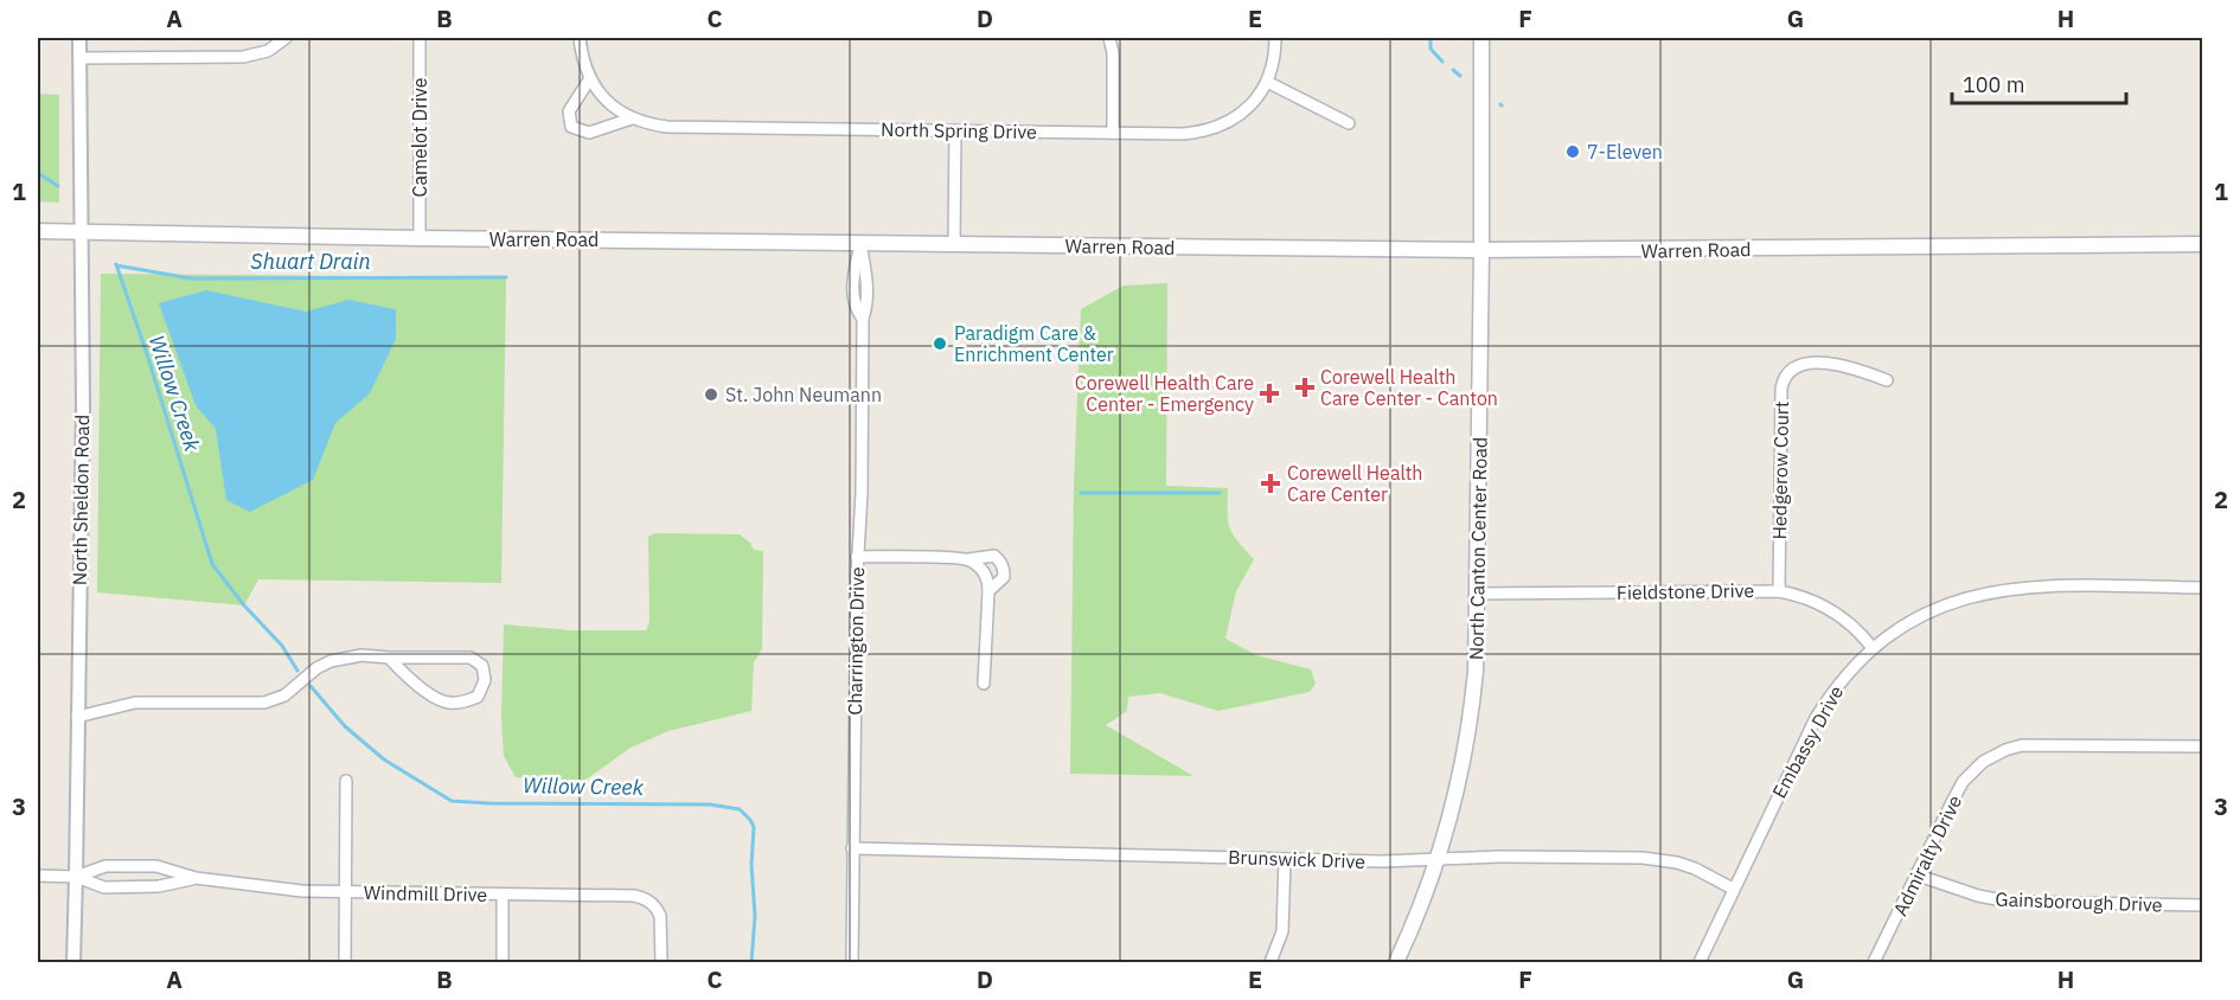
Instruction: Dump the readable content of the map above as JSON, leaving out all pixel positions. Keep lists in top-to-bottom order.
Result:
{
  "streets": {
    "main road": ["Warren Road", "North Canton Center Road"],
    "street": [
      "North Spring Drive",
      "Camelot Drive",
      "Hedgerow Court",
      "North Sheldon Road",
      "Fieldstone Drive",
      "Charrington Drive",
      "Embassy Drive",
      "Admiralty Drive",
      "Brunswick Drive",
      "Windmill Drive",
      "Gainsborough Drive"
    ]
  },
  "crossings": [
    ["Camelot Drive", "Warren Road"],
    ["Warren Road", "North Sheldon Road"],
    ["Warren Road", "North Canton Center Road"],
    ["Warren Road", "Charrington Drive"],
    ["Hedgerow Court", "Fieldstone Drive"],
    ["North Sheldon Road", "Windmill Drive"],
    ["North Canton Center Road", "Fieldstone Drive"],
    ["North Canton Center Road", "Brunswick Drive"],
    ["Fieldstone Drive", "Embassy Drive"],
    ["Charrington Drive", "Brunswick Drive"],
    ["Embassy Drive", "Brunswick Drive"],
    ["Admiralty Drive", "Gainsborough Drive"]
  ],
  "water": ["Shuart Drain", "Willow Creek"],
  "places": {
    "other": ["7-Eleven", "Paradigm Care & Enrichment Center", "St. John Neumann"],
    "health": ["Corewell Health Care Center - Canton", "Corewell Health Care Center - Emergency", "Corewell Health Care Center"]
  },
  "scale_bar": "100 m",
  "grid": {
    "columns": [
      "A",
      "B",
      "C",
      "D",
      "E",
      "F",
      "G",
      "H"
    ],
    "rows": ["1", "2", "3"]
  }
}
